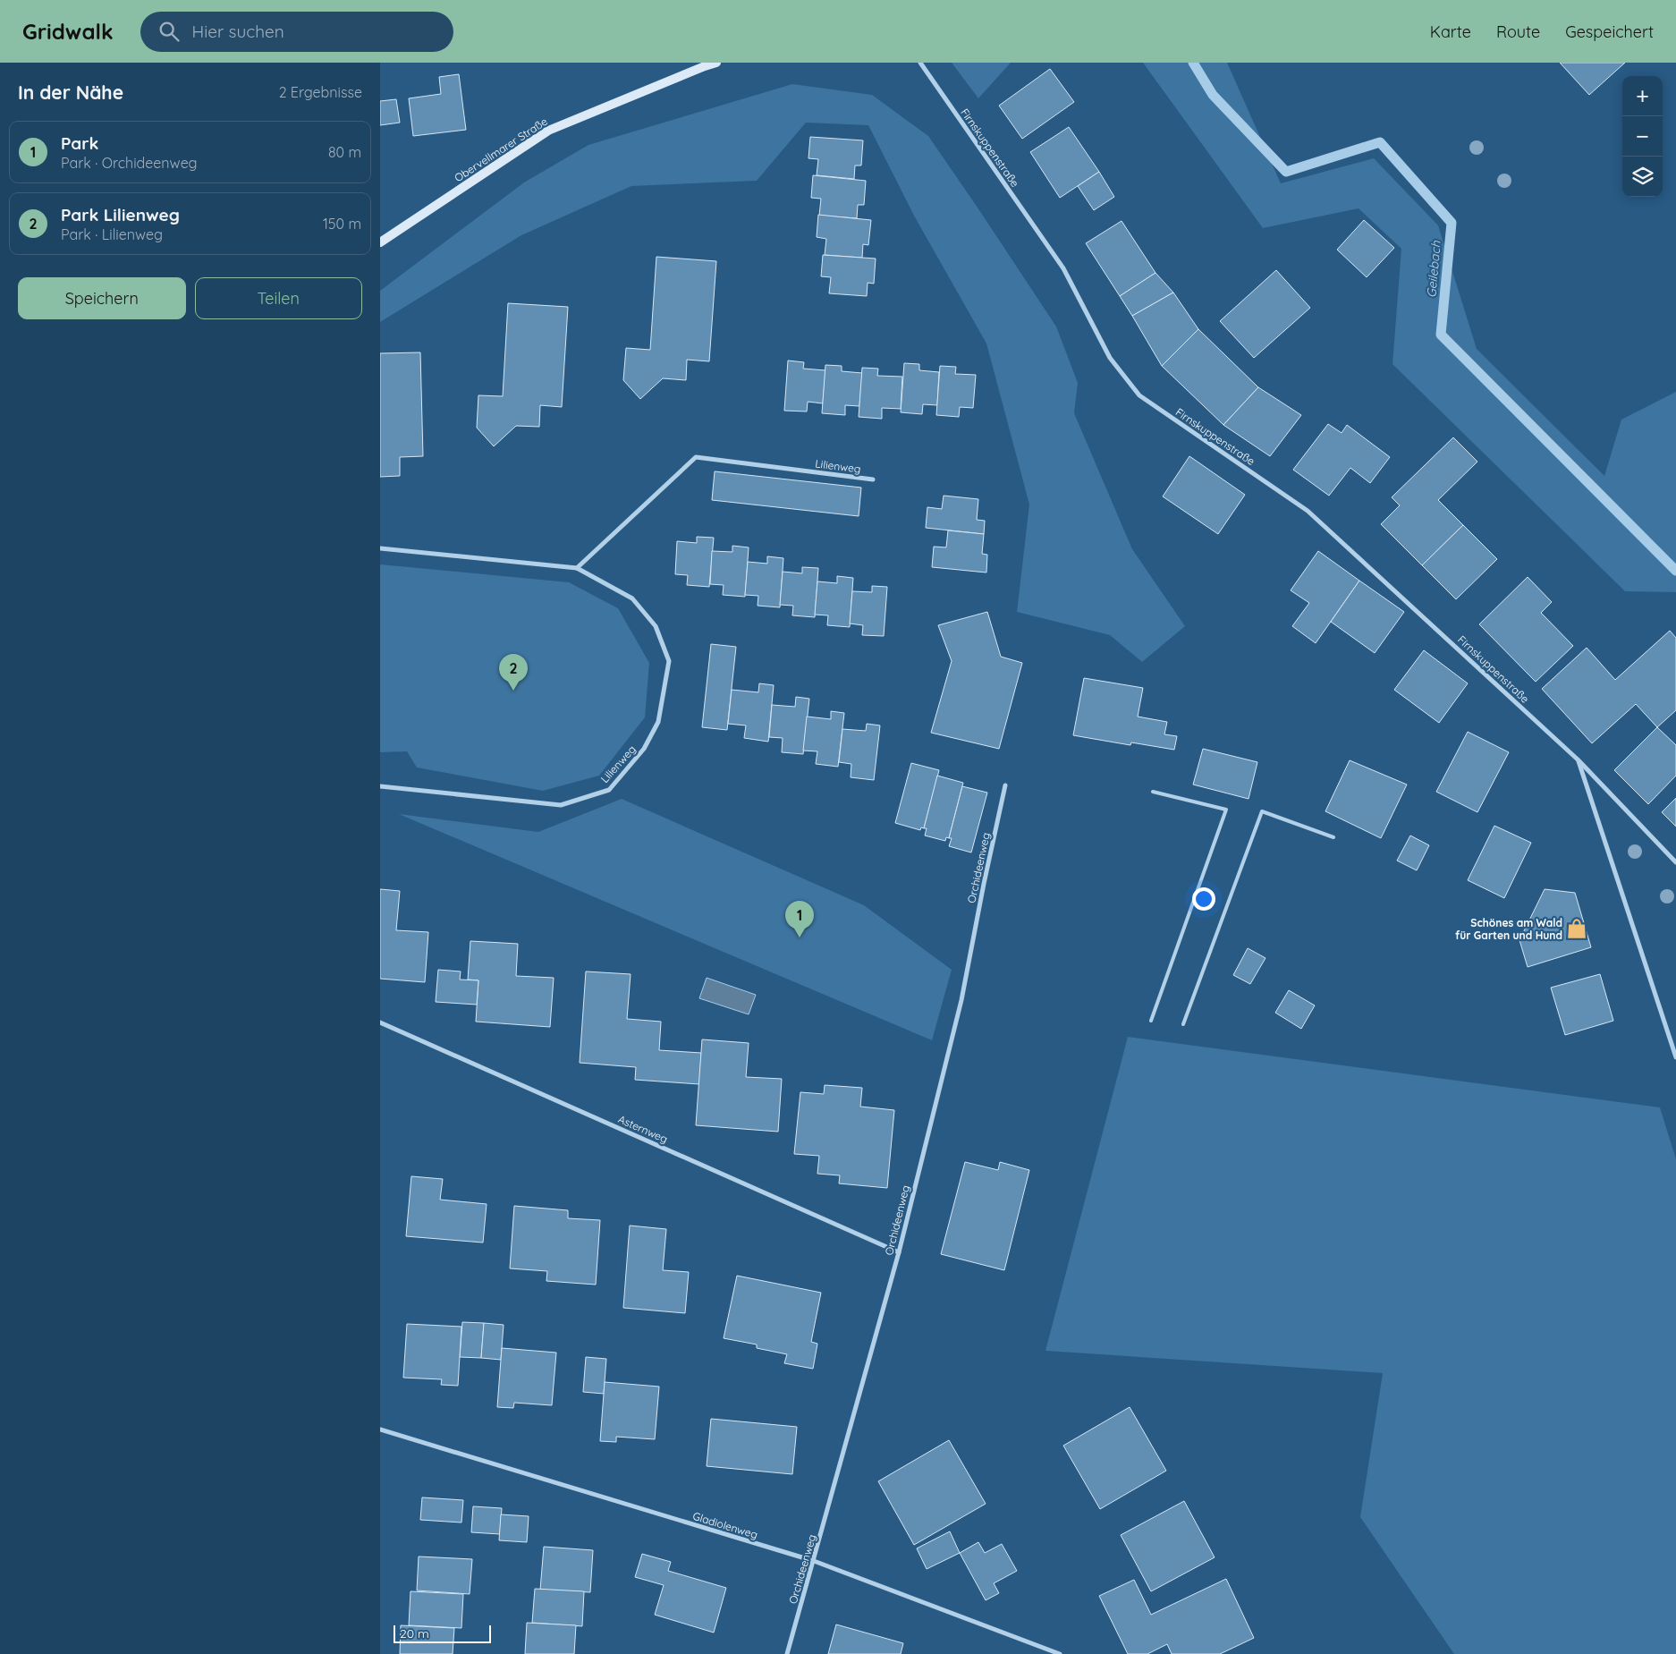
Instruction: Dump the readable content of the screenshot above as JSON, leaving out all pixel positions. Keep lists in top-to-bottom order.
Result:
{
  "streets": {
    "main road": ["Obervellmarer Straße"],
    "street": [
      "Firnskuppenstraße",
      "Lilienweg",
      "Orchideenweg",
      "Asternweg",
      "Gladiolenweg"
    ]
  },
  "crossings": [
    ["Orchideenweg", "Asternweg"],
    ["Orchideenweg", "Gladiolenweg"]
  ],
  "water": ["Geilebach"],
  "places": {
    "shop": ["Schönes am Wald für Garten und Hund"]
  },
  "scale_bar": "20 m",
  "page": {
    "header": "Gridwalk",
    "search": "Hier suchen",
    "nav": ["Karte", "Route", "Gespeichert"],
    "heading": ["In der Nähe", "2 Ergebnisse"],
    "map_buttons": ["+", "−"],
    "list": [
      {
        "mark": "1",
        "name": "Park",
        "note": "Park · Orchideenweg",
        "value": "80 m"
      },
      {
        "mark": "2",
        "name": "Park Lilienweg",
        "note": "Park · Lilienweg",
        "value": "150 m"
      }
    ],
    "buttons": ["Speichern", "Teilen"],
    "pins": ["2", "1"],
    "scale": "20 m"
  }
}
